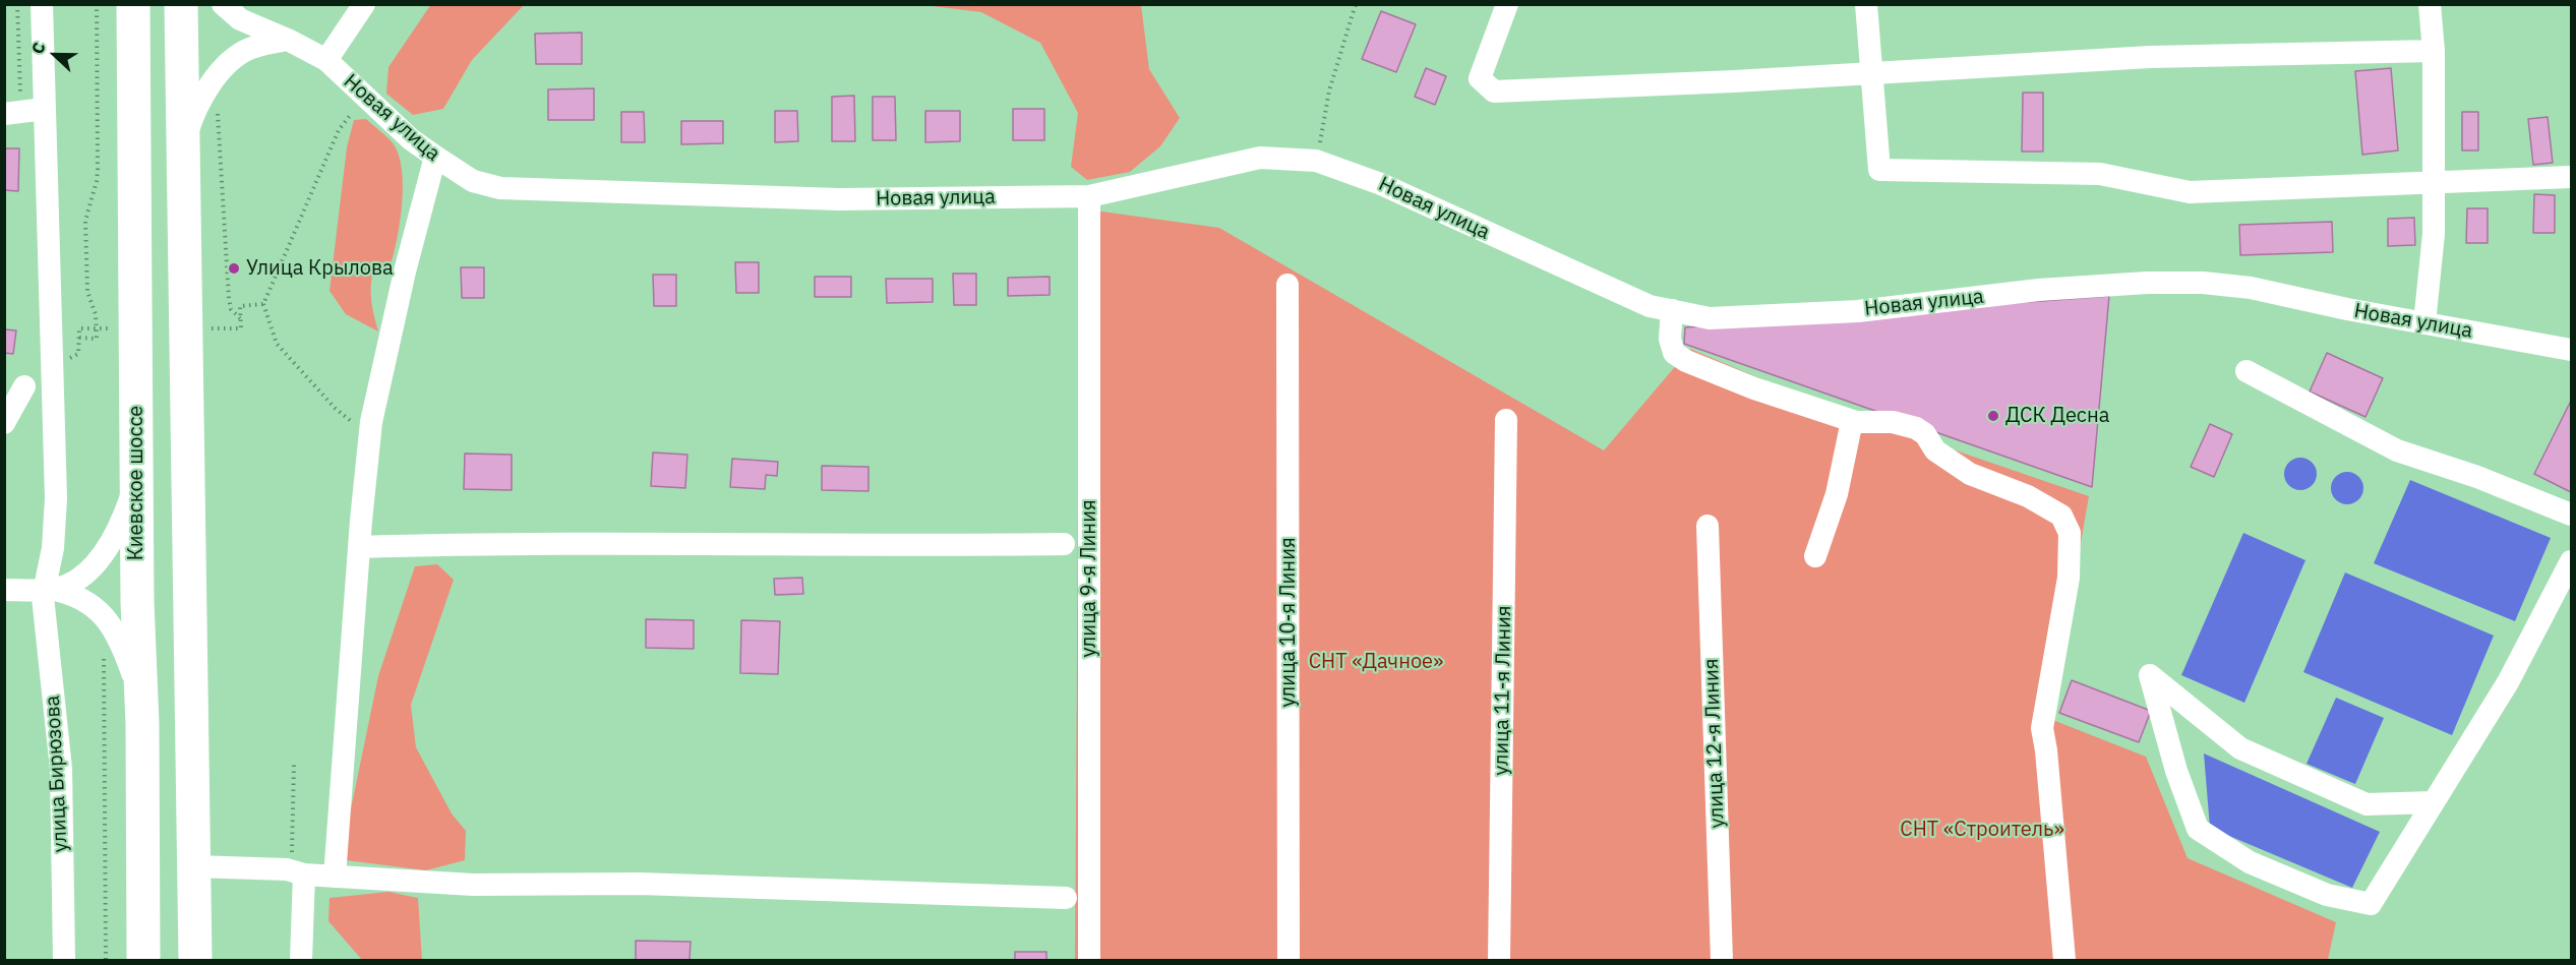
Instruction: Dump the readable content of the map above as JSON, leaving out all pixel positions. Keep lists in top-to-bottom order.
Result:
{
  "streets": {
    "highway": ["Киевское шоссе"],
    "street": [
      "Новая улица",
      "улица 9-я Линия",
      "улица 10-я Линия",
      "улица 11-я Линия",
      "улица 12-я Линия",
      "улица Бирюзова"
    ]
  },
  "crossings": [
    ["Новая улица", "улица 9-я Линия"]
  ],
  "parks": ["СНТ «Дачное»", "СНТ «Строитель»"],
  "places": ["Улица Крылова", "ДСК Десна"],
  "north": "left"
}
